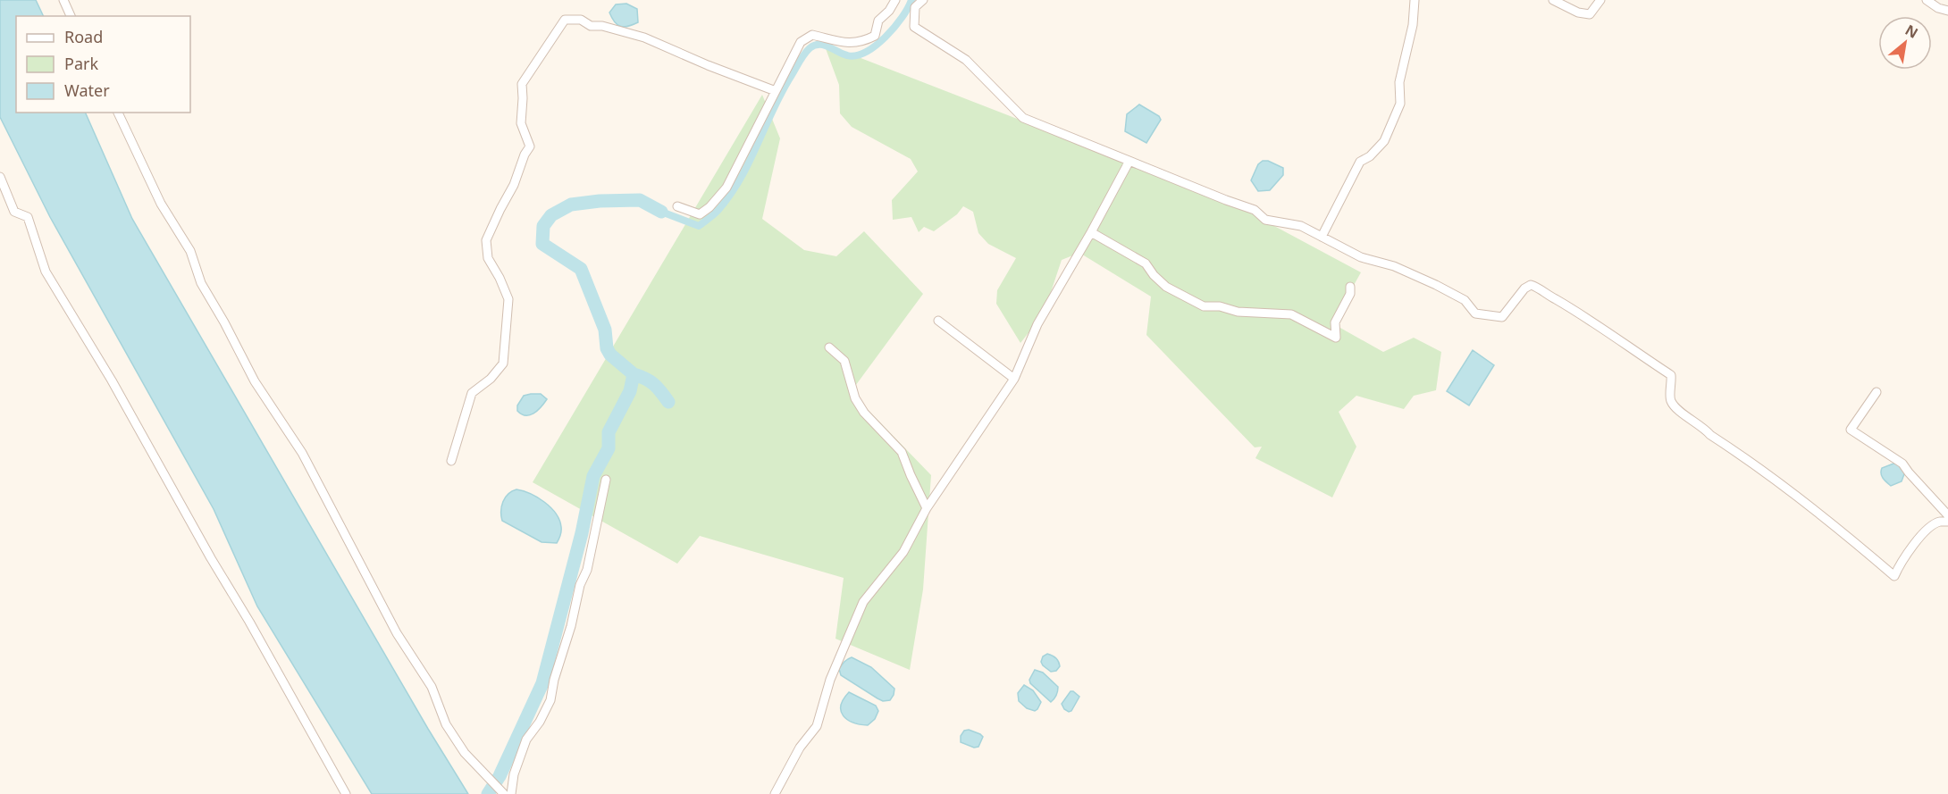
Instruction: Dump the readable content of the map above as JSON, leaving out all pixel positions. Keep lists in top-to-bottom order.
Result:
{
  "legend": ["Road", "Park", "Water"],
  "north": "top right"
}
